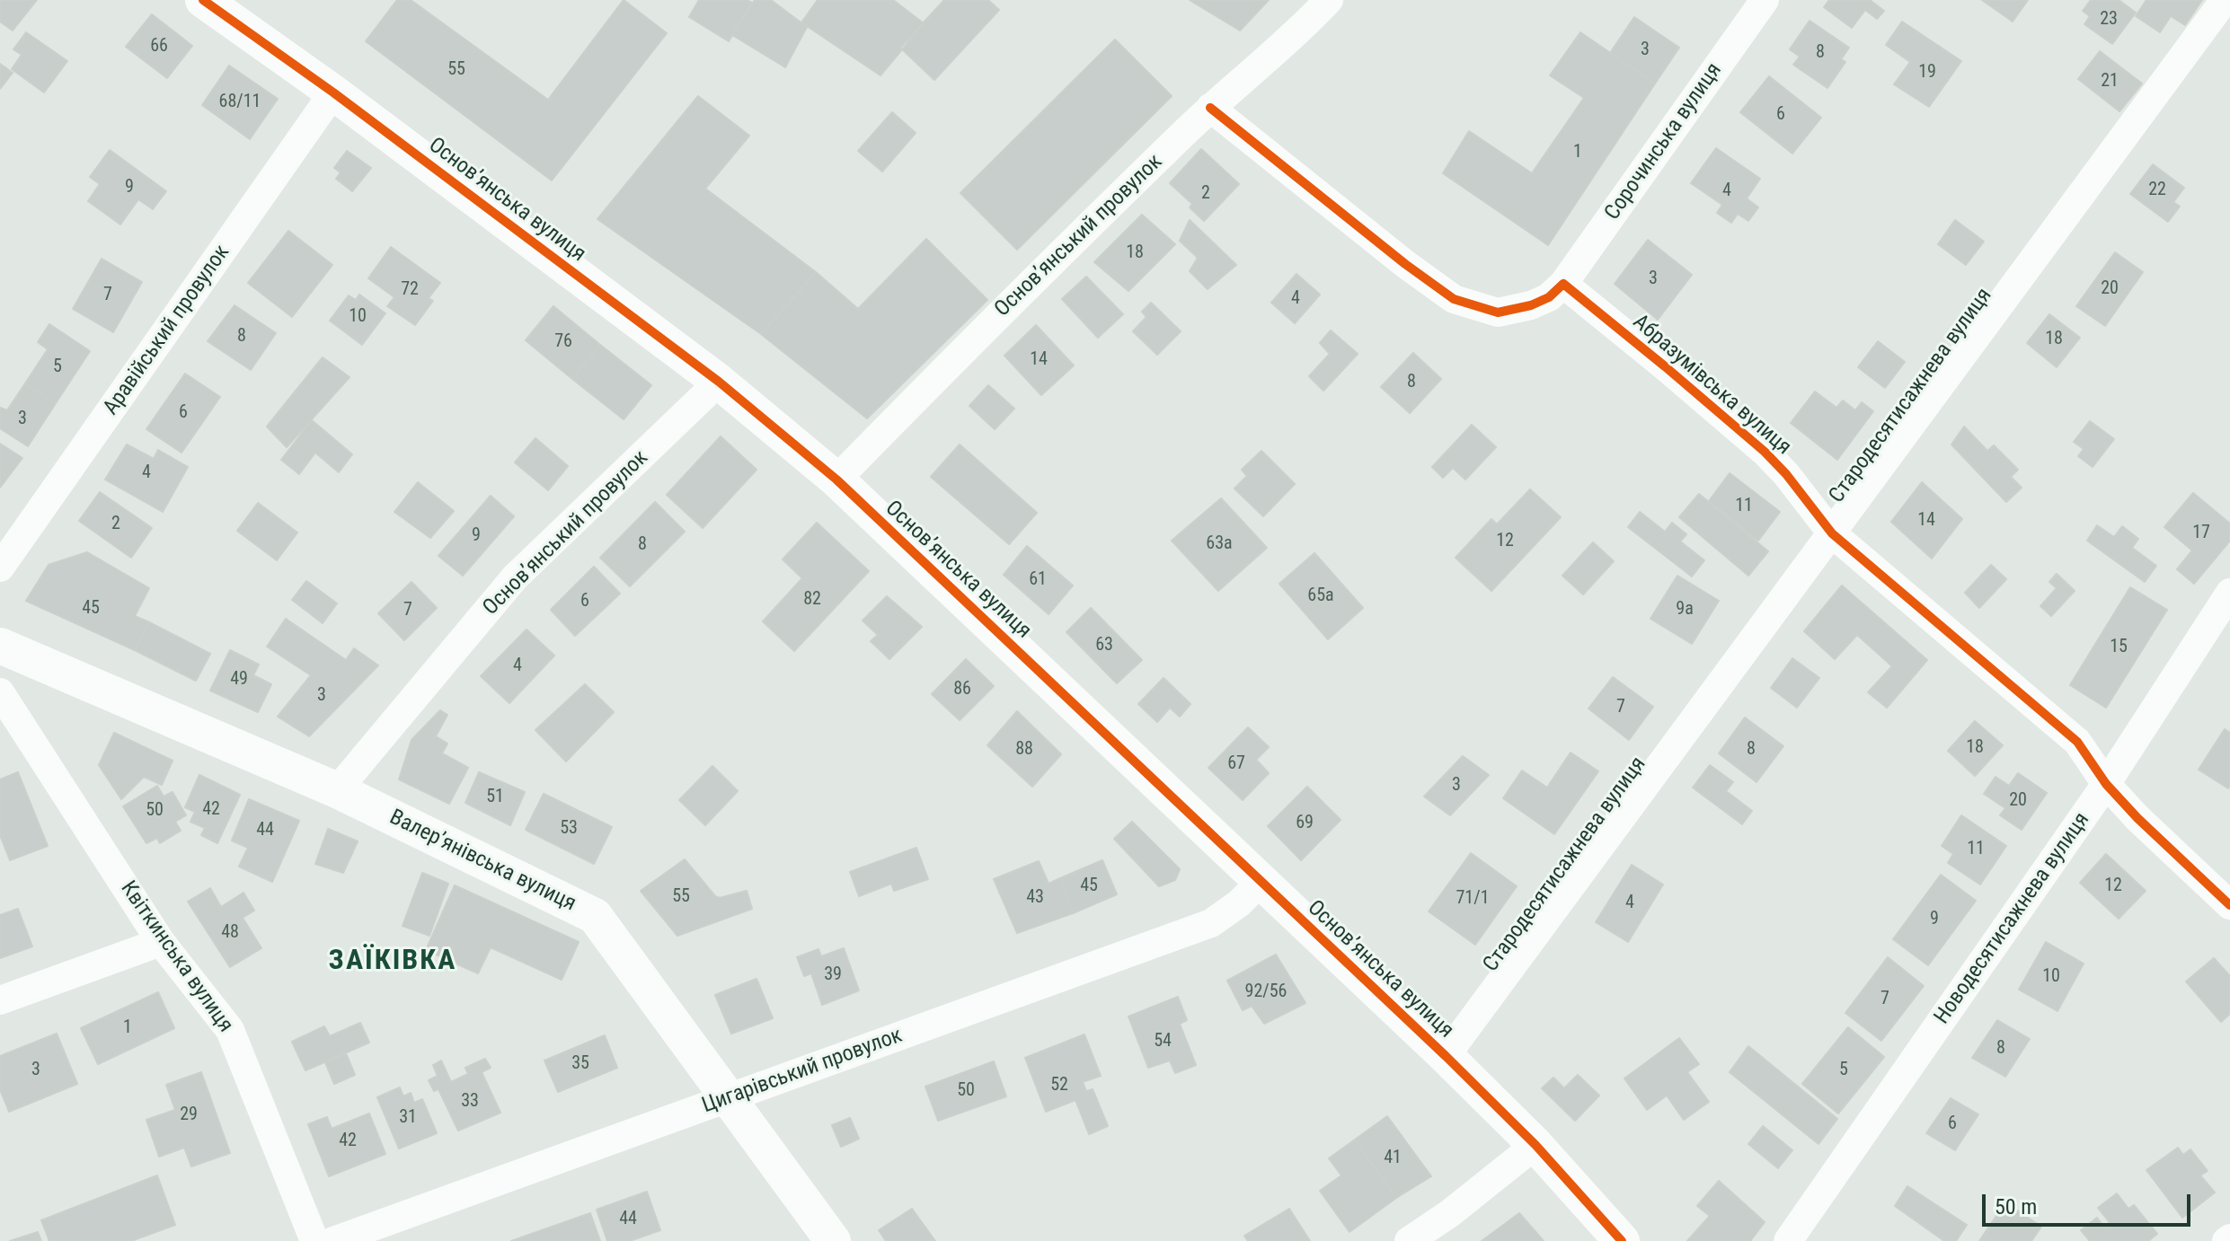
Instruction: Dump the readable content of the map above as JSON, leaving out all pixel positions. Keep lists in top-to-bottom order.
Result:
{
  "streets": {
    "street": [
      "Сорочинська вулиця",
      "Основ’янська вулиця",
      "Основ’янський провулок",
      "Аравійський провулок",
      "Абразумівська вулиця",
      "Стародесятисажнева вулиця",
      "Валер’янівська вулиця",
      "Новодесятисажнева вулиця",
      "Квіткинська вулиця",
      "Цигарівський провулок"
    ]
  },
  "crossings": [
    ["Сорочинська вулиця", "Абразумівська вулиця"],
    ["Основ’янська вулиця", "Основ’янський провулок"],
    ["Основ’янська вулиця", "Аравійський провулок"],
    ["Основ’янська вулиця", "Стародесятисажнева вулиця"],
    ["Основ’янська вулиця", "Цигарівський провулок"],
    ["Основ’янський провулок", "Валер’янівська вулиця"],
    ["Абразумівська вулиця", "Стародесятисажнева вулиця"],
    ["Абразумівська вулиця", "Новодесятисажнева вулиця"],
    ["Валер’янівська вулиця", "Цигарівський провулок"]
  ],
  "districts": ["ЗАЇКІВКА"],
  "house_numbers": [
    "23",
    "66",
    "3",
    "8",
    "55",
    "19",
    "21",
    "68/11",
    "6",
    "1",
    "9",
    "22",
    "4",
    "2",
    "18",
    "3",
    "20",
    "72",
    "7",
    "4",
    "10",
    "8",
    "18",
    "76",
    "14",
    "5",
    "8",
    "6",
    "3",
    "4",
    "11",
    "14",
    "2",
    "17",
    "9",
    "12",
    "63а",
    "8",
    "61",
    "65а",
    "82",
    "6",
    "45",
    "9а",
    "7",
    "63",
    "15",
    "4",
    "49",
    "86",
    "3",
    "7",
    "18",
    "88",
    "8",
    "67",
    "3",
    "51",
    "20",
    "42",
    "50",
    "69",
    "53",
    "44",
    "11",
    "45",
    "12",
    "55",
    "43",
    "71/1",
    "4",
    "9",
    "48",
    "39",
    "10",
    "92/56",
    "7",
    "1",
    "54",
    "8",
    "35",
    "3",
    "5",
    "52",
    "50",
    "33",
    "29",
    "31",
    "6",
    "42",
    "41",
    "44"
  ],
  "scale_bar": "50 m"
}
